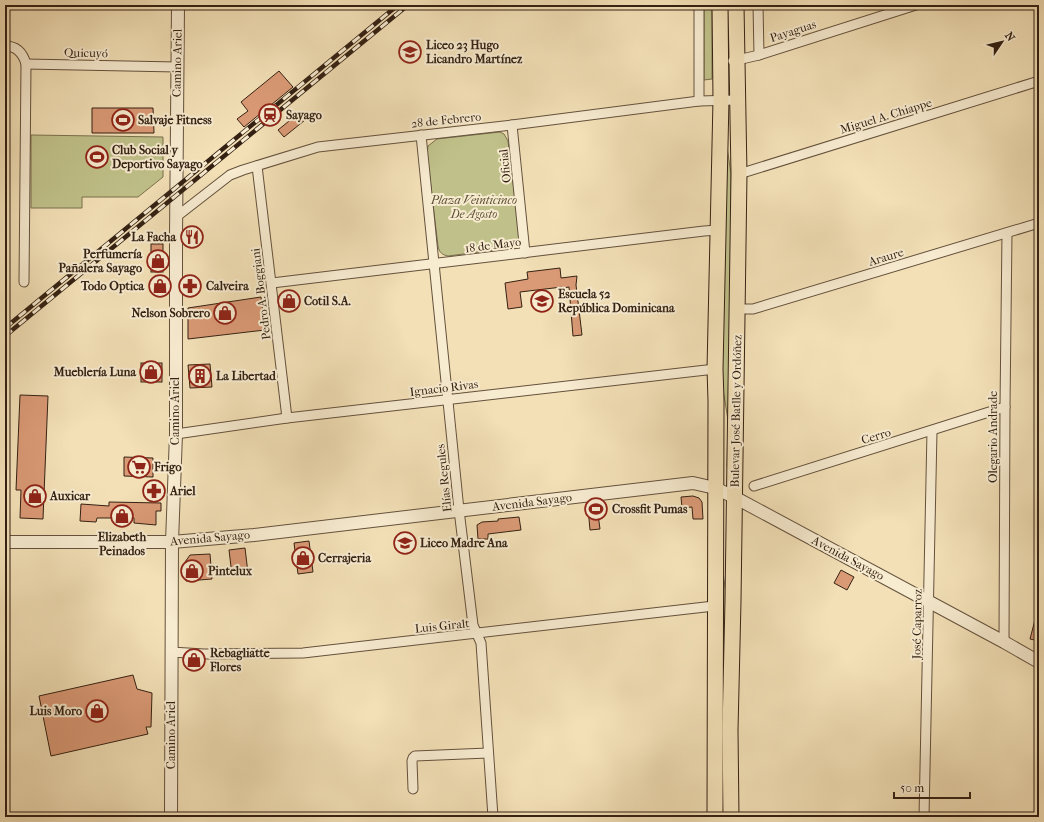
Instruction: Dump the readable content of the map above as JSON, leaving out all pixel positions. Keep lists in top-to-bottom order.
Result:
{
  "streets": {
    "main road": ["Bulevar José Batlle y Ordóñez"],
    "street": [
      "Payaguas",
      "Quicuyó",
      "Camino Ariel",
      "Miguel A. Chiappe",
      "28 de Febrero",
      "Oficial",
      "18 de Mayo",
      "Araure",
      "Pedro A. Boggiani",
      "Ignacio Rivas",
      "Cerro",
      "Olegario Andrade",
      "Elías Regules",
      "Avenida Sayago",
      "José Caparroz",
      "Luis Giralt"
    ]
  },
  "crossings": [
    ["Payaguas", "Bulevar José Batlle y Ordóñez"],
    ["Quicuyó", "Camino Ariel"],
    ["Camino Ariel", "28 de Febrero"],
    ["Camino Ariel", "Ignacio Rivas"],
    ["Camino Ariel", "Avenida Sayago"],
    ["Camino Ariel", "Luis Giralt"],
    ["Miguel A. Chiappe", "Bulevar José Batlle y Ordóñez"],
    ["28 de Febrero", "Oficial"],
    ["28 de Febrero", "Pedro A. Boggiani"],
    ["28 de Febrero", "Bulevar José Batlle y Ordóñez"],
    ["28 de Febrero", "Elías Regules"],
    ["Oficial", "18 de Mayo"],
    ["18 de Mayo", "Pedro A. Boggiani"],
    ["18 de Mayo", "Bulevar José Batlle y Ordóñez"],
    ["18 de Mayo", "Elías Regules"],
    ["Araure", "Bulevar José Batlle y Ordóñez"],
    ["Araure", "Olegario Andrade"],
    ["Pedro A. Boggiani", "Ignacio Rivas"],
    ["Ignacio Rivas", "Bulevar José Batlle y Ordóñez"],
    ["Ignacio Rivas", "Elías Regules"],
    ["Bulevar José Batlle y Ordóñez", "Avenida Sayago"],
    ["Bulevar José Batlle y Ordóñez", "Luis Giralt"],
    ["Cerro", "Olegario Andrade"],
    ["Cerro", "José Caparroz"],
    ["Olegario Andrade", "Avenida Sayago"],
    ["Elías Regules", "Avenida Sayago"],
    ["Elías Regules", "Luis Giralt"],
    ["Avenida Sayago", "José Caparroz"]
  ],
  "parks": ["Plaza Veinticinco De Agosto"],
  "places": {
    "school or university": ["Liceo 23 Hugo Licandro Martínez", "Escuela 52 República Dominicana", "Liceo Madre Ana"],
    "station": ["Sayago"],
    "sports": ["Salvaje Fitness", "Club Social y Deportivo Sayago", "Crossfit Pumas"],
    "restaurant": ["La Facha"],
    "shop": [
      "Perfumería Pañalera Sayago",
      "Todo Optica",
      "Cotil S.A.",
      "Nelson Sobrero",
      "Mueblería Luna",
      "Auxicar",
      "Elizabeth Peinados",
      "Cerrajeria",
      "Pintelux",
      "Rebagliatte Flores",
      "Luis Moro"
    ],
    "pharmacy": ["Calveira", "Ariel"],
    "building": ["La Libertad"],
    "supermarket": ["Frigo"]
  },
  "scale_bar": "50 m",
  "north": "top right"
}
